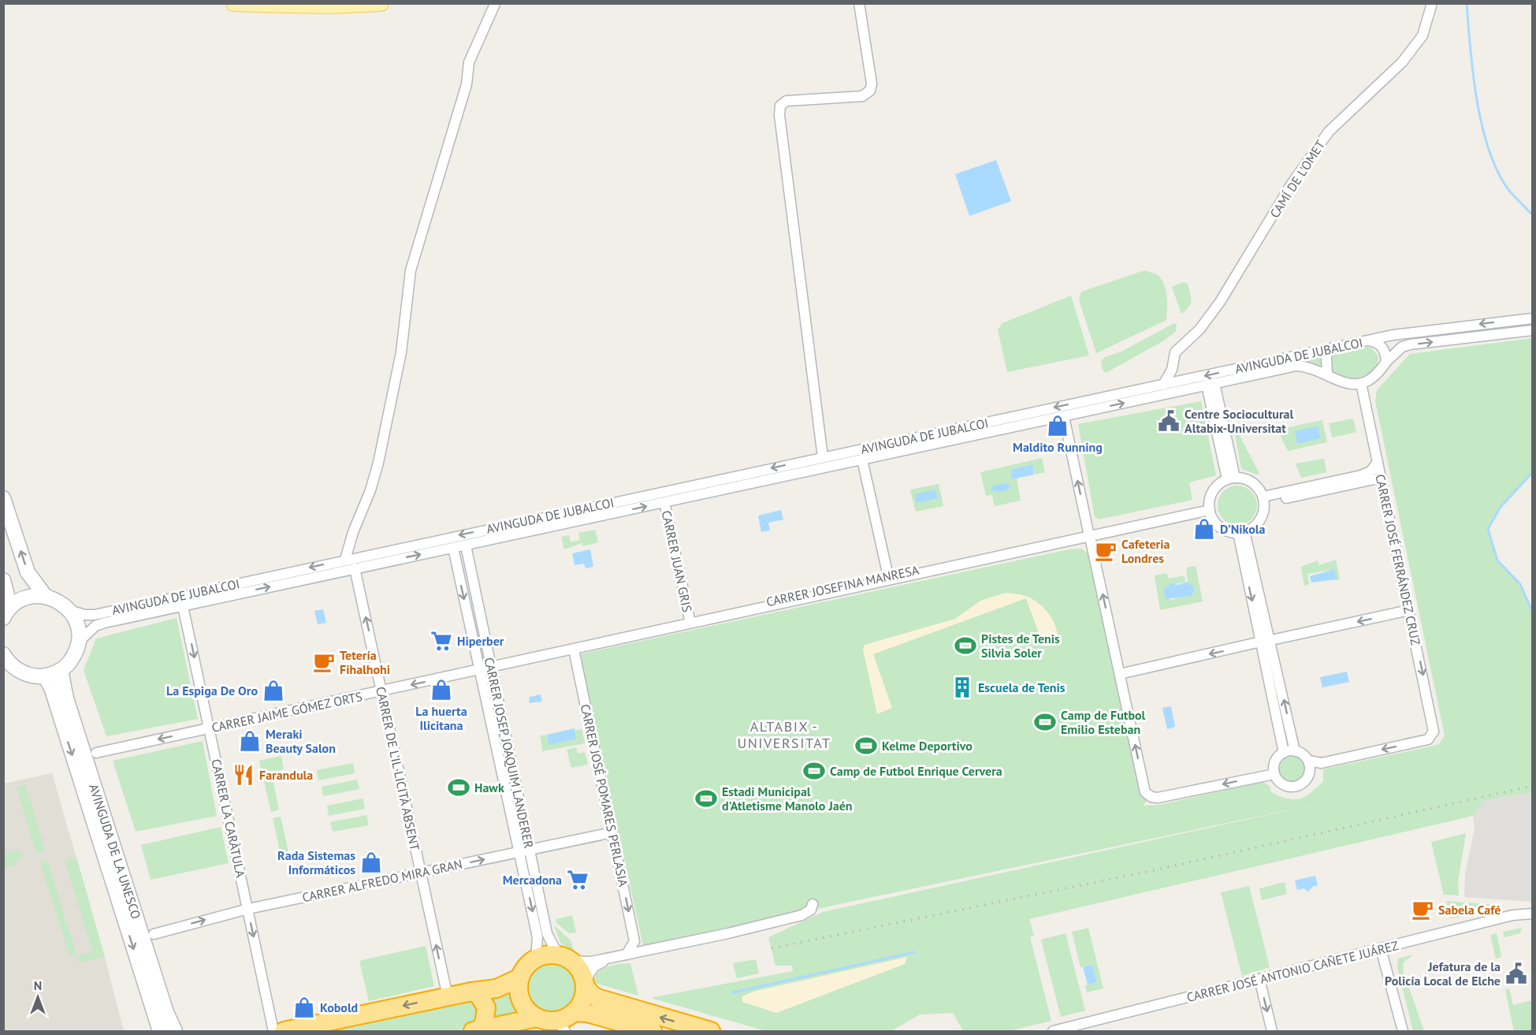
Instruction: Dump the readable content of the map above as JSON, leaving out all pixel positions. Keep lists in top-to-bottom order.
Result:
{
  "streets": {
    "main road": ["AVINGUDA DE LA UNESCO"],
    "street": [
      "CAMÍ DE L'OMET",
      "AVINGUDA DE JUBALCOI",
      "CARRER JOSÉ FERRÁNDEZ CRUZ",
      "CARRER JUAN GRIS",
      "CARRER JOSEFINA MANRESA",
      "CARRER JAIME GÓMEZ ORTS",
      "CARRER JOSEP JOAQUIM LANDERER",
      "CARRER DE L'IL·LICITÀ ABSENT",
      "CARRER JOSÉ POMARES PERLASIA",
      "CARRER LA CARÀTULA",
      "CARRER ALFREDO MIRA GRAN",
      "CARRER JOSÉ ANTONIO CAÑETE JUÁREZ"
    ]
  },
  "crossings": [
    ["CAMÍ DE L'OMET", "AVINGUDA DE JUBALCOI"],
    ["AVINGUDA DE JUBALCOI", "CARRER JOSÉ FERRÁNDEZ CRUZ"],
    ["AVINGUDA DE JUBALCOI", "CARRER JUAN GRIS"],
    ["AVINGUDA DE JUBALCOI", "CARRER JOSEP JOAQUIM LANDERER"],
    ["AVINGUDA DE JUBALCOI", "CARRER DE L'IL·LICITÀ ABSENT"],
    ["AVINGUDA DE JUBALCOI", "CARRER LA CARÀTULA"],
    ["CARRER JUAN GRIS", "CARRER JOSEFINA MANRESA"],
    ["CARRER JOSEFINA MANRESA", "CARRER JAIME GÓMEZ ORTS"],
    ["CARRER JOSEFINA MANRESA", "CARRER JOSEP JOAQUIM LANDERER"],
    ["CARRER JOSEFINA MANRESA", "CARRER JOSÉ POMARES PERLASIA"],
    ["CARRER JAIME GÓMEZ ORTS", "CARRER JOSEP JOAQUIM LANDERER"],
    ["CARRER JAIME GÓMEZ ORTS", "CARRER DE L'IL·LICITÀ ABSENT"],
    ["CARRER JAIME GÓMEZ ORTS", "CARRER LA CARÀTULA"],
    ["CARRER JOSEP JOAQUIM LANDERER", "CARRER ALFREDO MIRA GRAN"],
    ["CARRER DE L'IL·LICITÀ ABSENT", "CARRER ALFREDO MIRA GRAN"],
    ["CARRER JOSÉ POMARES PERLASIA", "CARRER ALFREDO MIRA GRAN"],
    ["CARRER LA CARÀTULA", "CARRER ALFREDO MIRA GRAN"]
  ],
  "one_way": [
    "CARRER JAIME GÓMEZ ORTS",
    "CARRER DE L'IL·LICITÀ ABSENT",
    "CARRER JOSÉ POMARES PERLASIA",
    "CARRER LA CARÀTULA",
    "CARRER ALFREDO MIRA GRAN"
  ],
  "districts": ["ALTABIX - UNIVERSITAT"],
  "places": {
    "public building": ["Centre Sociocultural Altabix-Universitat", "Jefatura de la Policía Local de Elche"],
    "shop": [
      "Maldito Running",
      "D'Nikola",
      "La huerta Ilicitana",
      "La Espiga De Oro",
      "Meraki Beauty Salon",
      "Rada Sistemas Informáticos",
      "Kobold"
    ],
    "cafe": ["Cafeteria Londres", "Tetería Fihalhohi", "Sabela Café"],
    "supermarket": ["Hiperber", "Mercadona"],
    "sports": [
      "Pistes de Tenis Silvia Soler",
      "Camp de Futbol Emilio Esteban",
      "Kelme Deportivo",
      "Camp de Futbol Enrique Cervera",
      "Hawk",
      "Estadi Municipal d'Atletisme Manolo Jaén"
    ],
    "building": ["Escuela de Tenis"],
    "restaurant": ["Farandula"]
  },
  "north": "top"
}
